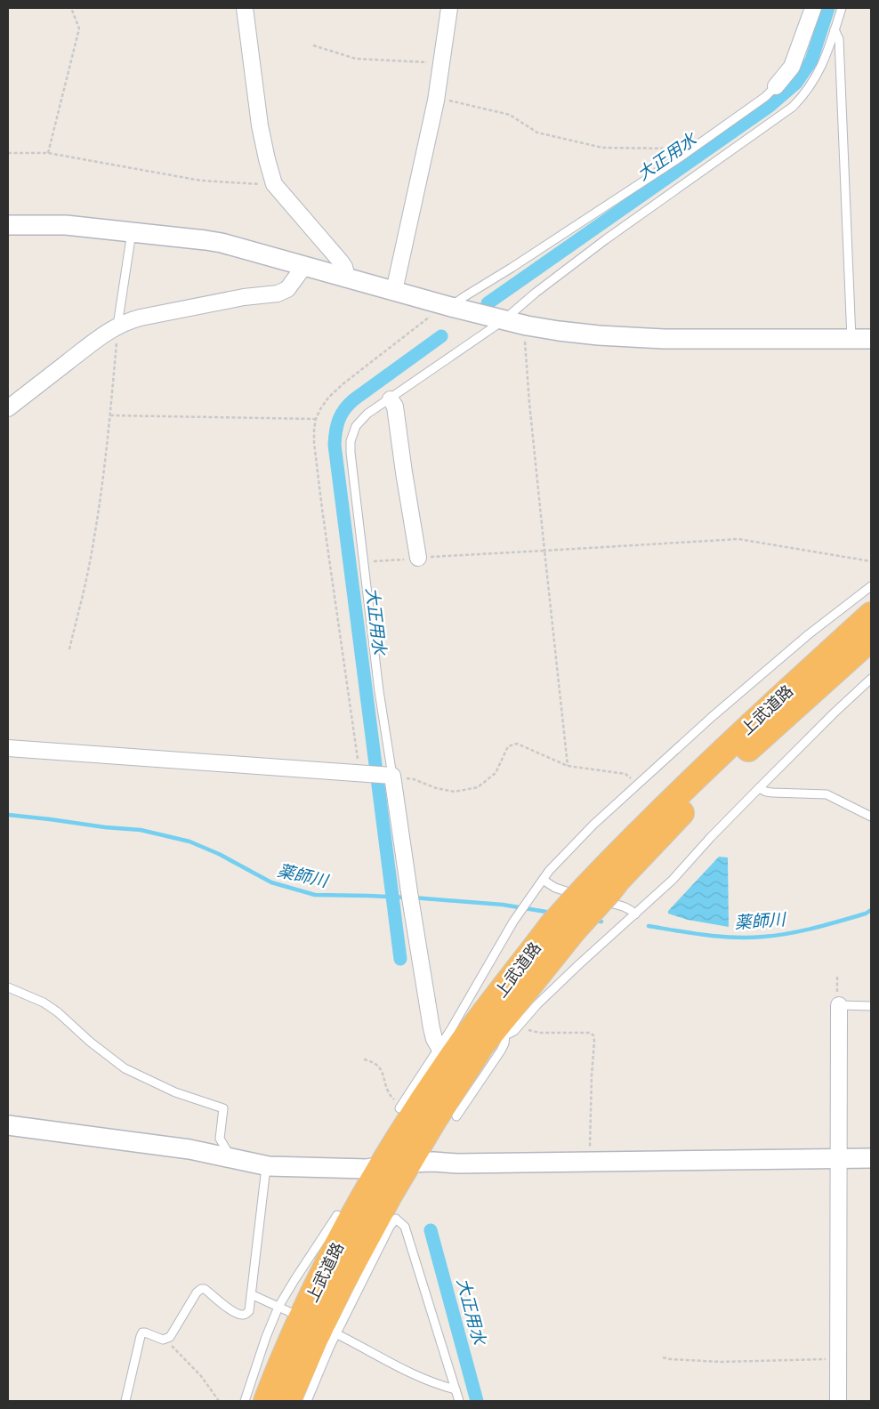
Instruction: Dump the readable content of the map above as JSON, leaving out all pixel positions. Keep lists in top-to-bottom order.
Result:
{
  "streets": {
    "highway": ["上武道路"]
  },
  "water": ["大正用水", "薬師川"]
}
